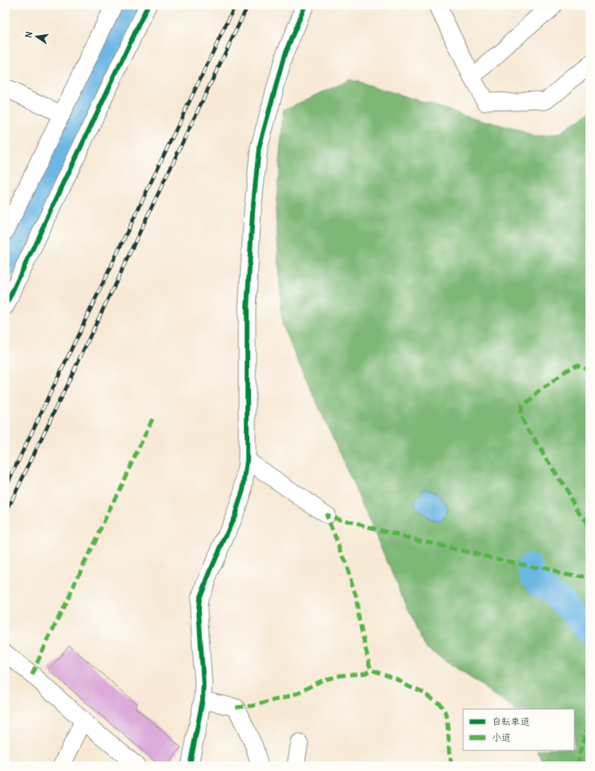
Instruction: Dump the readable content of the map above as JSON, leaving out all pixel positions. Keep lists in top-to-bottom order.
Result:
{
  "legend": ["自転車道", "小道"],
  "north": "left"
}
